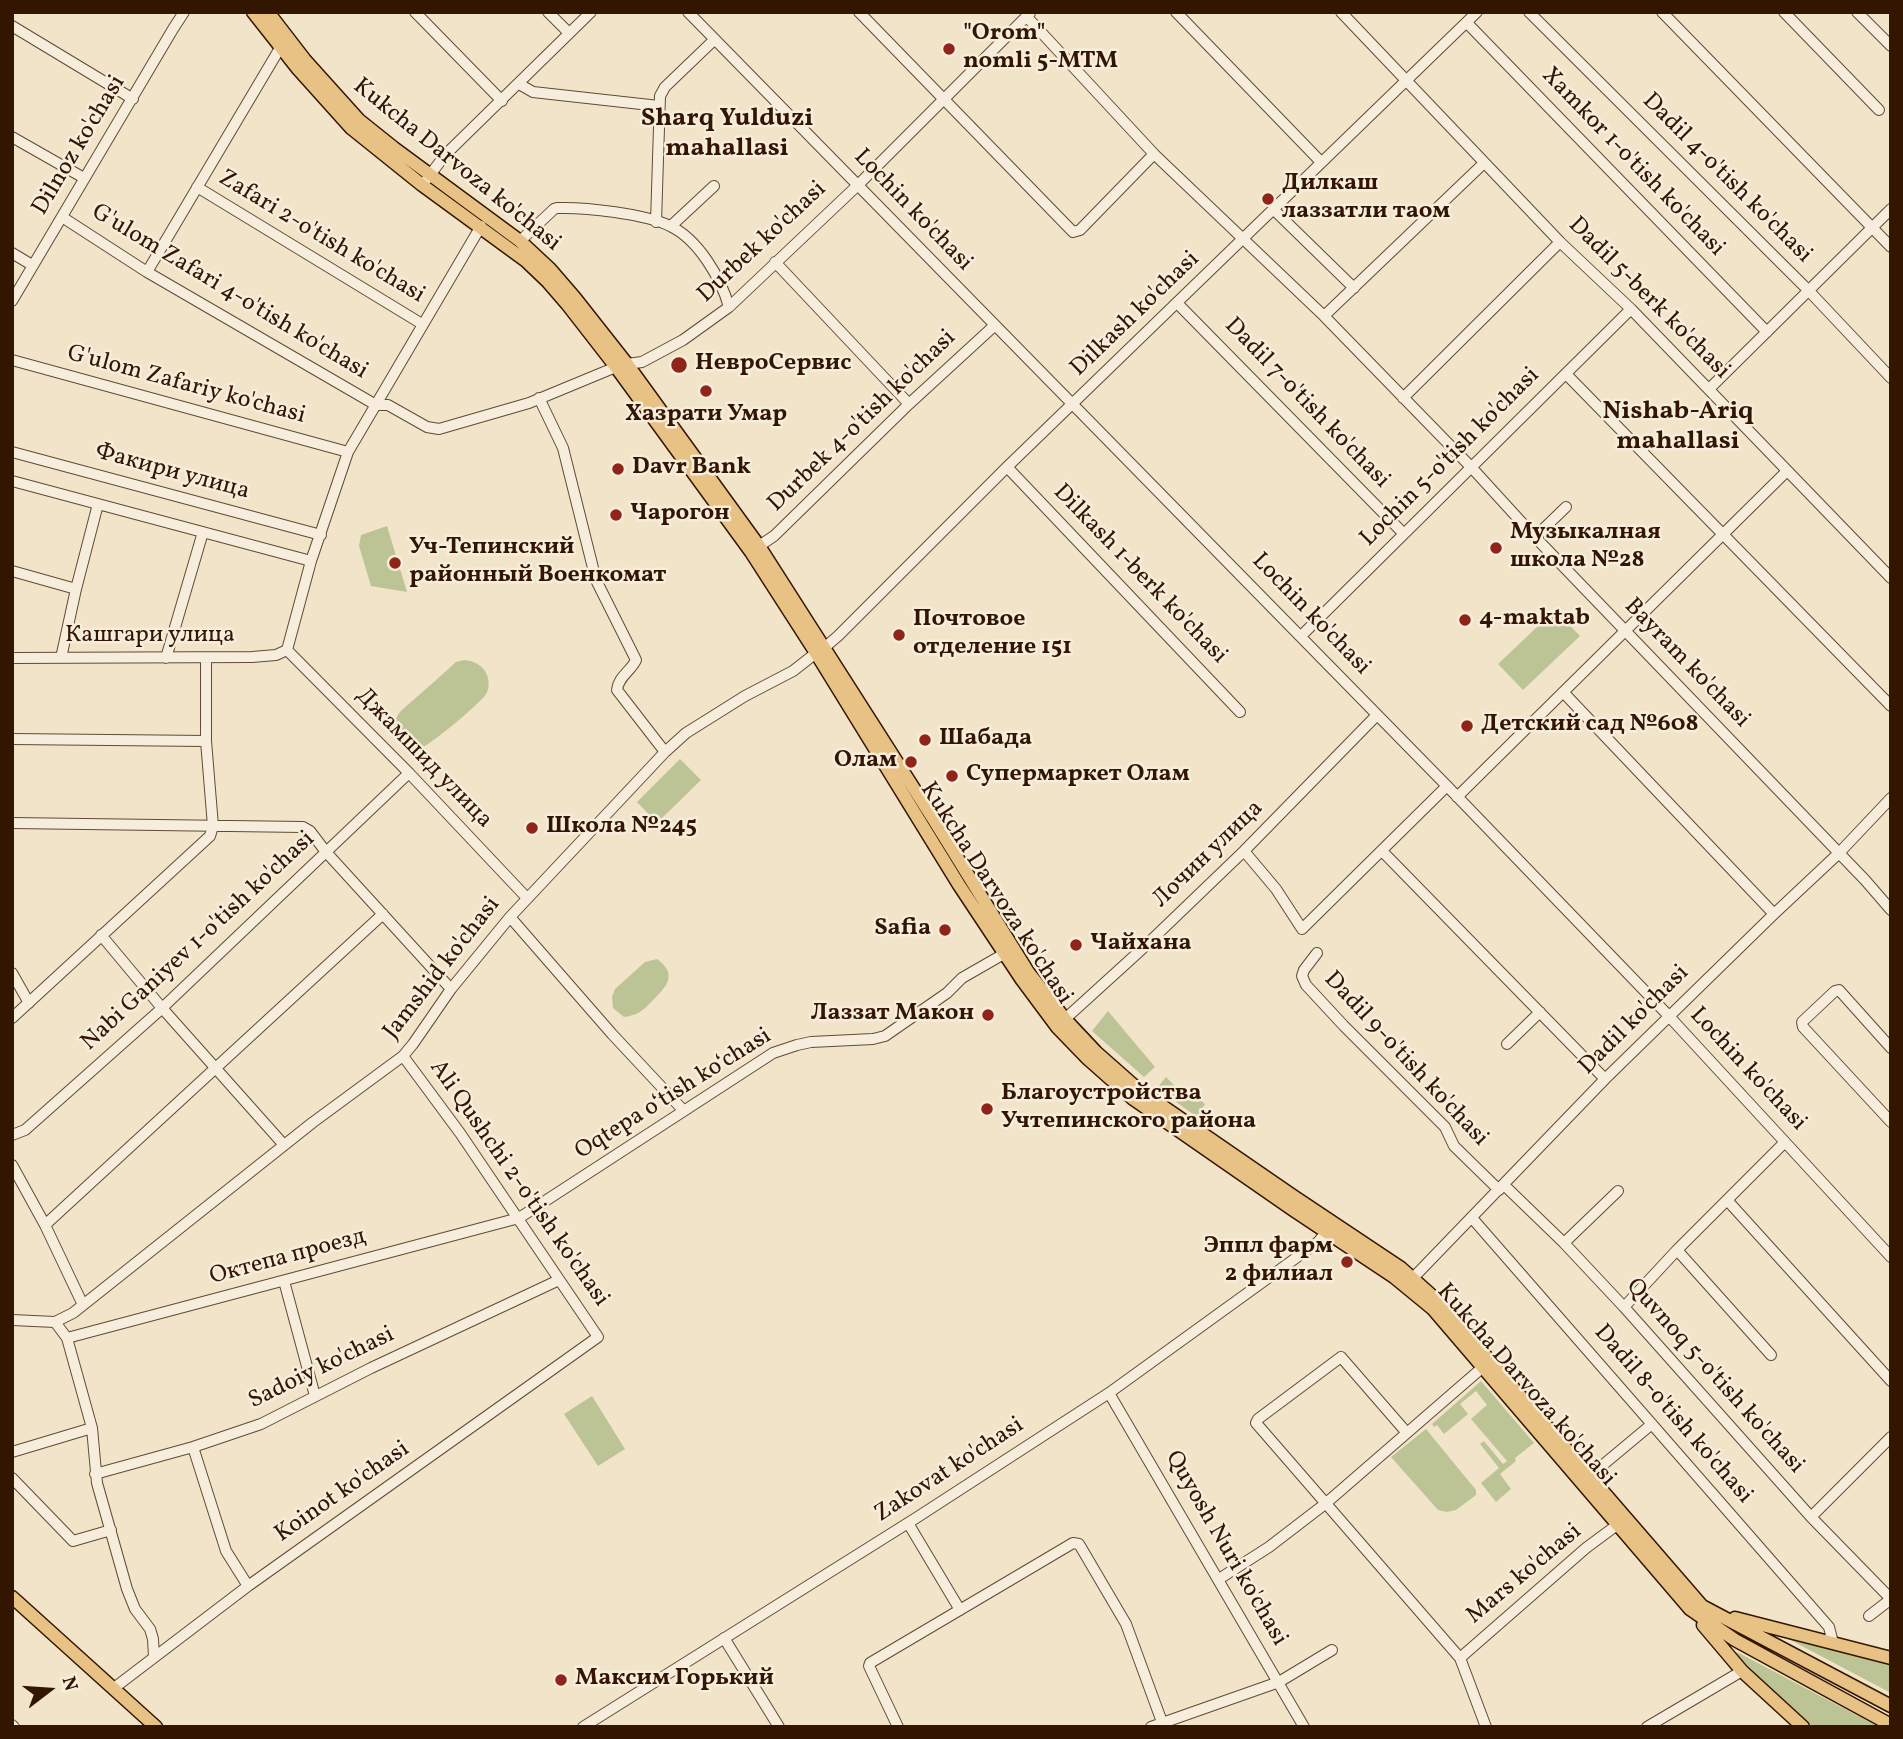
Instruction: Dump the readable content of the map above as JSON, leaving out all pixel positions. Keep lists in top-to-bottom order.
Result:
{
  "streets": {
    "main road": ["Kukcha Darvoza ko'chasi"],
    "street": [
      "Dilnoz ko'chasi",
      "Xamkor 1-o'tish ko'chasi",
      "Dadil 4-o'tish ko'chasi",
      "Lochin ko'chasi",
      "Zafari 2-o'tish ko'chasi",
      "Durbek ko'chasi",
      "G'ulom Zafari 4-o'tish ko'chasi",
      "Dadil 5-berk ko'chasi",
      "Dilkash ko'chasi",
      "G'ulom Zafariy ko'chasi",
      "Dadil 7-o'tish ko'chasi",
      "Durbek 4-o'tish ko'chasi",
      "Lochin 5-o'tish ko'chasi",
      "Факири улица",
      "Dilkash 1-berk ko'chasi",
      "Кашгари улица",
      "Bayram ko'chasi",
      "Джамшид улица",
      "Лочин улица",
      "Nabi Ganiyev 1-o'tish ko'chasi",
      "Jamshid ko'chasi",
      "Dadil ko'chasi",
      "Dadil 9-o'tish ko'chasi",
      "Oqtepa oʻtish koʻchasi",
      "Ali Qushchi 2-o'tish ko'chasi",
      "Октепа проезд",
      "Sadoiy ko'chasi",
      "Quvnoq 5-o'tish ko'chasi",
      "Dadil 8-o'tish ko'chasi",
      "Zakovat ko'chasi",
      "Koinot ko'chasi",
      "Quyosh Nuri ko'chasi",
      "Mars ko'chasi"
    ]
  },
  "crossings": [
    ["Dilnoz ko'chasi", "G'ulom Zafari 4-o'tish ko'chasi"],
    ["Xamkor 1-o'tish ko'chasi", "Dilkash ko'chasi"],
    ["Kukcha Darvoza ko'chasi", "Durbek ko'chasi"],
    ["Kukcha Darvoza ko'chasi", "Dilkash ko'chasi"],
    ["Kukcha Darvoza ko'chasi", "Durbek 4-o'tish ko'chasi"],
    ["Kukcha Darvoza ko'chasi", "Лочин улица"],
    ["Kukcha Darvoza ko'chasi", "Jamshid ko'chasi"],
    ["Kukcha Darvoza ko'chasi", "Dadil ko'chasi"],
    ["Kukcha Darvoza ko'chasi", "Oqtepa oʻtish koʻchasi"],
    ["Kukcha Darvoza ko'chasi", "Zakovat ko'chasi"],
    ["Kukcha Darvoza ko'chasi", "Mars ko'chasi"],
    ["Lochin ko'chasi", "Durbek ko'chasi"],
    ["Lochin ko'chasi", "Dilkash ko'chasi"],
    ["Lochin ko'chasi", "Durbek 4-o'tish ko'chasi"],
    ["Lochin ko'chasi", "Lochin 5-o'tish ko'chasi"],
    ["Lochin ko'chasi", "Лочин улица"],
    ["Lochin ko'chasi", "Dadil ko'chasi"],
    ["Durbek ko'chasi", "G'ulom Zafari 4-o'tish ko'chasi"],
    ["Durbek ko'chasi", "Bayram ko'chasi"],
    ["Dadil 5-berk ko'chasi", "Dilkash ko'chasi"],
    ["Dadil 5-berk ko'chasi", "Lochin 5-o'tish ko'chasi"],
    ["Dilkash ko'chasi", "Dadil 7-o'tish ko'chasi"],
    ["Dilkash ko'chasi", "Dilkash 1-berk ko'chasi"],
    ["Dilkash ko'chasi", "Bayram ko'chasi"],
    ["Dilkash ko'chasi", "Jamshid ko'chasi"],
    ["Dadil 7-o'tish ko'chasi", "Lochin 5-o'tish ko'chasi"],
    ["Lochin 5-o'tish ko'chasi", "Bayram ko'chasi"],
    ["Кашгари улица", "Джамшид улица"],
    ["Bayram ko'chasi", "Dadil ko'chasi"],
    ["Джамшид улица", "Nabi Ganiyev 1-o'tish ko'chasi"],
    ["Джамшид улица", "Jamshid ko'chasi"],
    ["Jamshid ko'chasi", "Ali Qushchi 2-o'tish ko'chasi"],
    ["Dadil ko'chasi", "Dadil 9-o'tish ko'chasi"],
    ["Dadil ko'chasi", "Quvnoq 5-o'tish ko'chasi"],
    ["Dadil ko'chasi", "Dadil 8-o'tish ko'chasi"],
    ["Dadil 9-o'tish ko'chasi", "Quvnoq 5-o'tish ko'chasi"],
    ["Oqtepa oʻtish koʻchasi", "Ali Qushchi 2-o'tish ko'chasi"],
    ["Oqtepa oʻtish koʻchasi", "Октепа проезд"],
    ["Ali Qushchi 2-o'tish ko'chasi", "Октепа проезд"],
    ["Ali Qushchi 2-o'tish ko'chasi", "Sadoiy ko'chasi"],
    ["Ali Qushchi 2-o'tish ko'chasi", "Koinot ko'chasi"],
    ["Zakovat ko'chasi", "Quyosh Nuri ko'chasi"]
  ],
  "districts": ["Sharq Yulduzi mahallasi", "Nishab-Ariq mahallasi"],
  "places": [
    "\"Orom\" nomli 5-MTM",
    "Дилкаш лаззатли таом",
    "НевроСервис",
    "Хазрати Умар",
    "Davr Bank",
    "Чарогон",
    "Музыкалная школа №28",
    "Уч-Тепинский районный Военкомат",
    "4-maktab",
    "Почтовое отделение 151",
    "Детский сад №608",
    "Шабада",
    "Олам",
    "Супермаркет Олам",
    "Школа №245",
    "Safia",
    "Чайхана",
    "Лаззат Макон",
    "Благоустройства Учтепинского района",
    "Эппл фарм 2 филиал",
    "Максим Горький"
  ],
  "north": "right"
}
